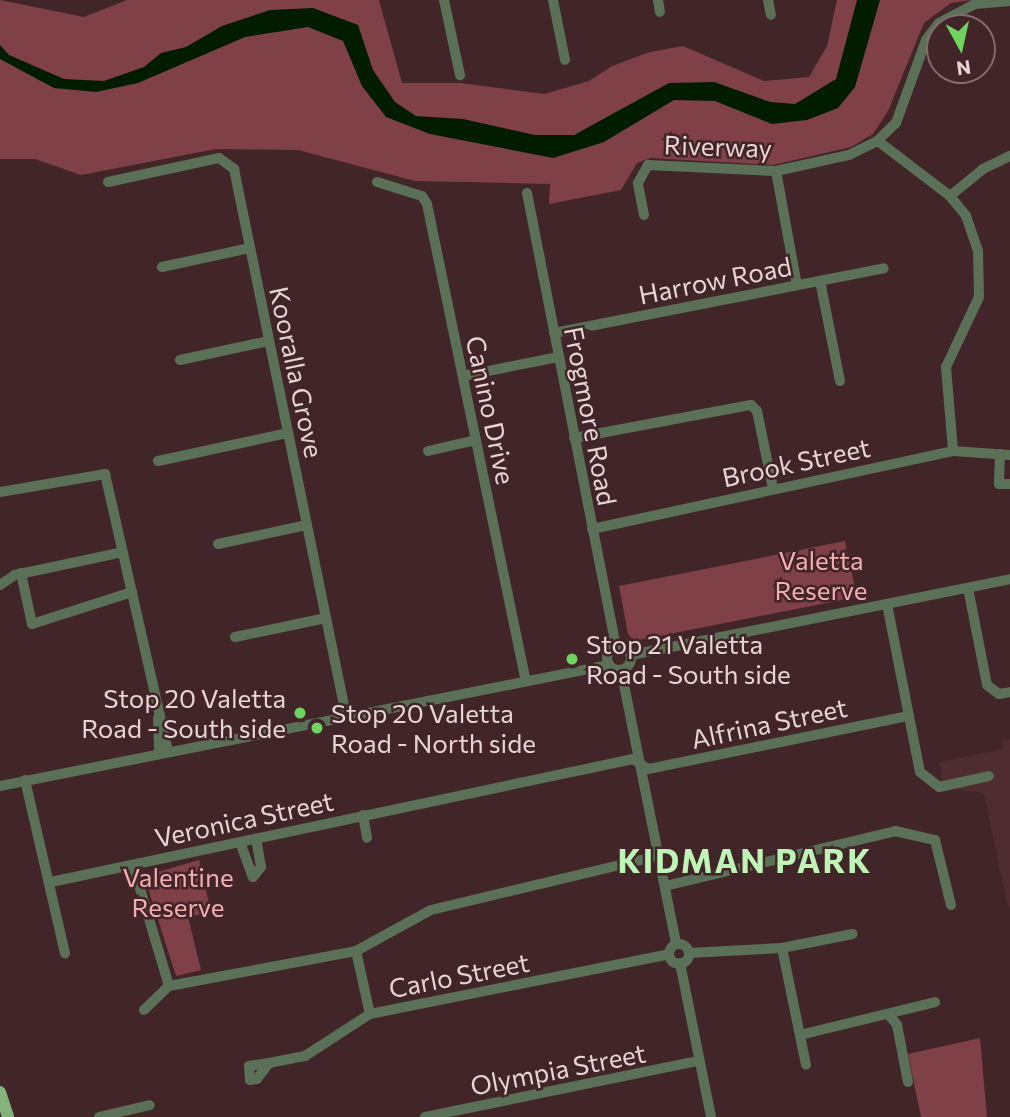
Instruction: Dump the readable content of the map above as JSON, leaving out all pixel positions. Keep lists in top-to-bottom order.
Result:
{
  "streets": {
    "street": [
      "Riverway",
      "Harrow Road",
      "Kooralla Grove",
      "Canino Drive",
      "Frogmore Road",
      "Brook Street",
      "Alfrina Street",
      "Veronica Street",
      "Carlo Street",
      "Olympia Street"
    ]
  },
  "crossings": [
    ["Harrow Road", "Frogmore Road"],
    ["Frogmore Road", "Brook Street"],
    ["Alfrina Street", "Veronica Street"]
  ],
  "districts": ["KIDMAN PARK"],
  "parks": ["Valetta Reserve", "Valentine Reserve"],
  "places": ["Stop 21 Valetta Road - South side", "Stop 20 Valetta Road - South side", "Stop 20 Valetta Road - North side"],
  "north": "bottom"
}
